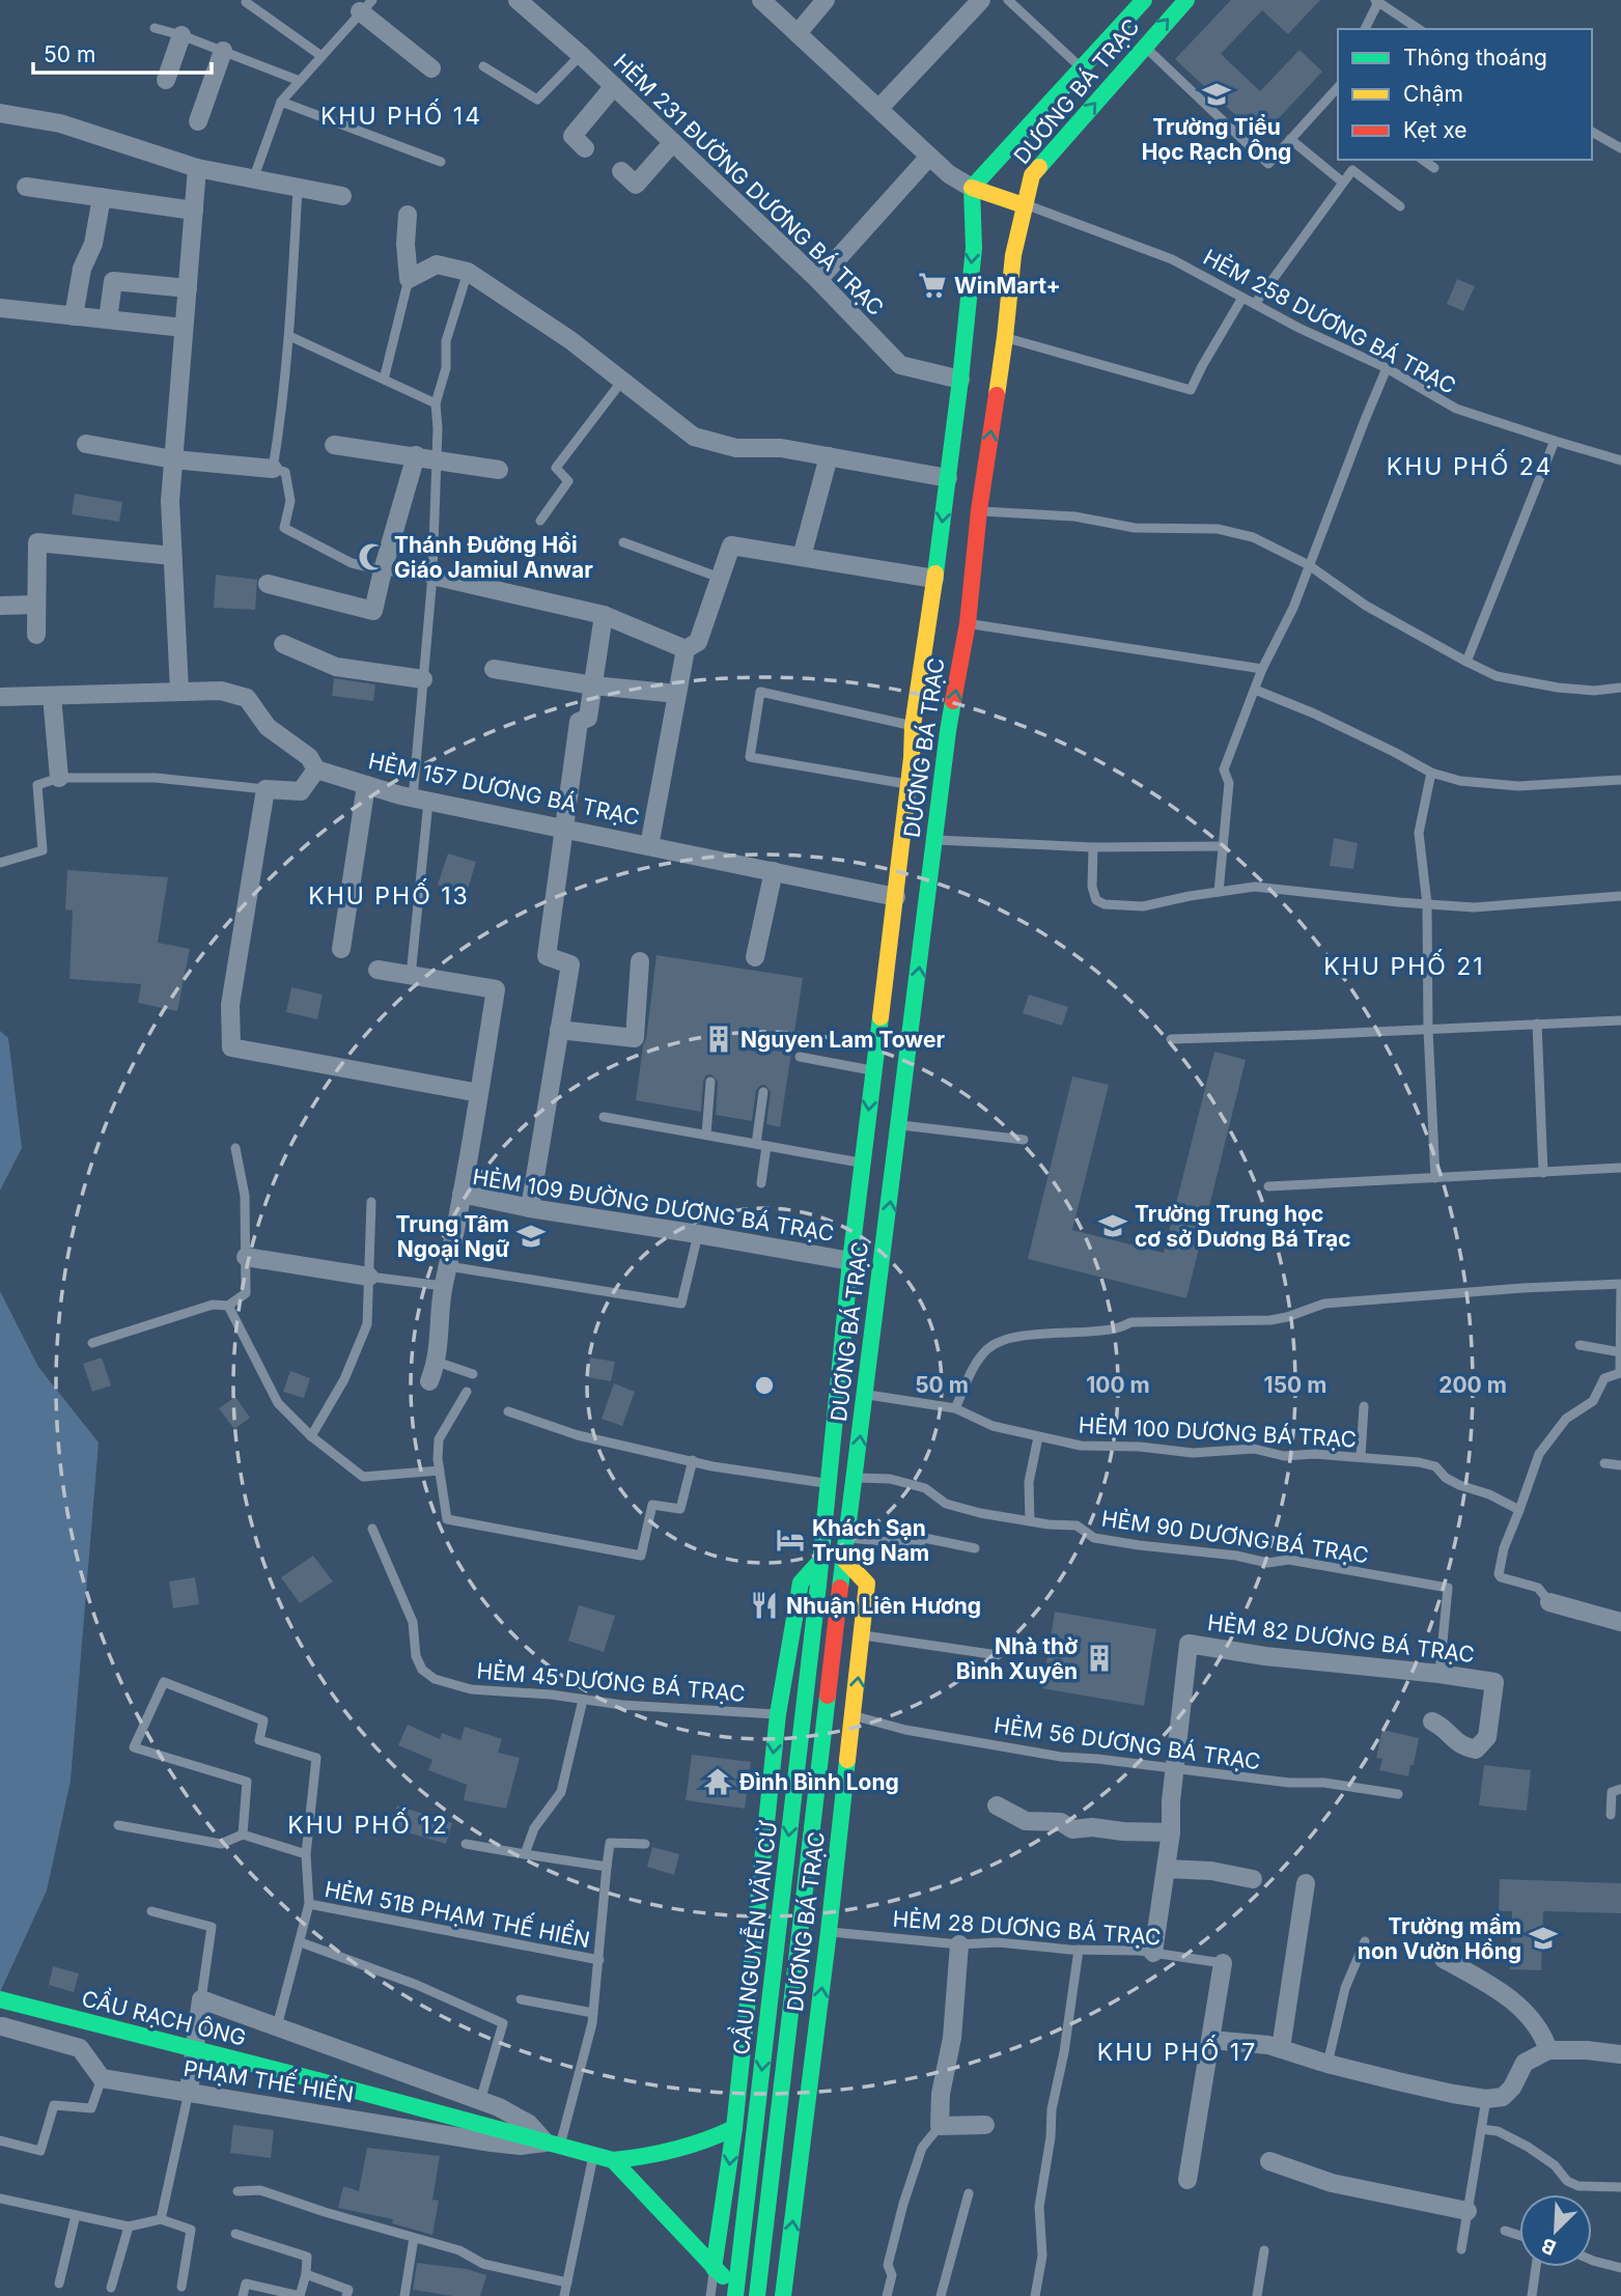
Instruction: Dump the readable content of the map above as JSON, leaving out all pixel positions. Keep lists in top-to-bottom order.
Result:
{
  "streets": {
    "main road": [
      "DƯƠNG BÁ TRẠC",
      "CẦU NGUYỄN VĂN CỪ",
      "CẦU RẠCH ÔNG",
      "PHẠM THẾ HIỂN"
    ],
    "street": [
      "HẺM 231 ĐƯỜNG DƯƠNG BÁ TRẠC",
      "HẺM 157 DƯƠNG BÁ TRẠC",
      "HẺM 109 ĐƯỜNG DƯƠNG BÁ TRẠC",
      "HẺM 82 DƯƠNG BÁ TRẠC"
    ],
    "lane": [
      "HẺM 258 DƯƠNG BÁ TRẠC",
      "HẺM 100 DƯƠNG BÁ TRẠC",
      "HẺM 90 DƯƠNG BÁ TRẠC",
      "HẺM 45 DƯƠNG BÁ TRẠC",
      "HẺM 56 DƯƠNG BÁ TRẠC",
      "HẺM 51B PHẠM THẾ HIỂN",
      "HẺM 28 DƯƠNG BÁ TRẠC"
    ]
  },
  "crossings": [
    ["DƯƠNG BÁ TRẠC", "HẺM 231 ĐƯỜNG DƯƠNG BÁ TRẠC"],
    ["DƯƠNG BÁ TRẠC", "HẺM 258 DƯƠNG BÁ TRẠC"],
    ["DƯƠNG BÁ TRẠC", "HẺM 157 DƯƠNG BÁ TRẠC"],
    ["DƯƠNG BÁ TRẠC", "HẺM 109 ĐƯỜNG DƯƠNG BÁ TRẠC"],
    ["DƯƠNG BÁ TRẠC", "HẺM 100 DƯƠNG BÁ TRẠC"],
    ["DƯƠNG BÁ TRẠC", "HẺM 90 DƯƠNG BÁ TRẠC"],
    ["DƯƠNG BÁ TRẠC", "HẺM 45 DƯƠNG BÁ TRẠC"],
    ["DƯƠNG BÁ TRẠC", "HẺM 56 DƯƠNG BÁ TRẠC"],
    ["DƯƠNG BÁ TRẠC", "HẺM 28 DƯƠNG BÁ TRẠC"],
    ["DƯƠNG BÁ TRẠC", "CẦU NGUYỄN VĂN CỪ"],
    ["HẺM 90 DƯƠNG BÁ TRẠC", "HẺM 82 DƯƠNG BÁ TRẠC"],
    ["HẺM 82 DƯƠNG BÁ TRẠC", "HẺM 56 DƯƠNG BÁ TRẠC"],
    ["CẦU RẠCH ÔNG", "PHẠM THẾ HIỂN"]
  ],
  "districts": [
    "KHU PHỐ 14",
    "KHU PHỐ 24",
    "KHU PHỐ 13",
    "KHU PHỐ 21",
    "KHU PHỐ 12",
    "KHU PHỐ 17"
  ],
  "places": {
    "school or university": [
      "Trường Tiểu Học Rạch Ông",
      "Trường Trung học cơ sở Dương Bá Trạc",
      "Trung Tâm Ngoại Ngữ",
      "Trường mầm non Vườn Hồng"
    ],
    "supermarket": ["WinMart+"],
    "mosque": ["Thánh Đường Hồi Giáo Jamiul Anwar"],
    "building": ["Nguyen Lam Tower", "Nhà thờ Bình Xuyên"],
    "hotel": ["Khách Sạn Trung Nam"],
    "restaurant": ["Nhuận Liên Hương"],
    "temple": ["Đình Bình Long"]
  },
  "legend": ["Thông thoáng", "Chậm", "Kẹt xe"],
  "scale_bar": "50 m",
  "north": "bottom left",
  "rings": [
    "50 m",
    "100 m",
    "150 m",
    "200 m"
  ]
}
